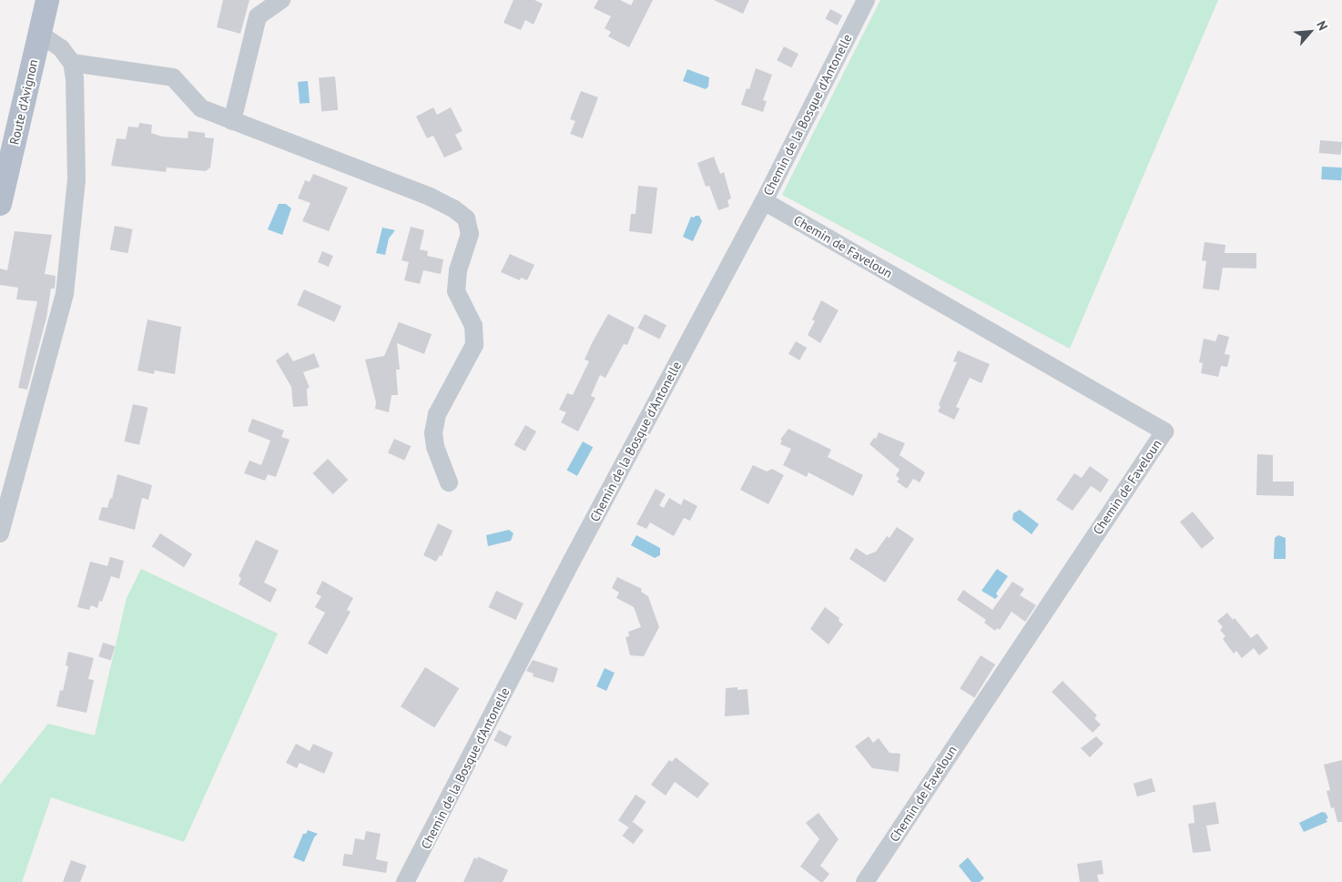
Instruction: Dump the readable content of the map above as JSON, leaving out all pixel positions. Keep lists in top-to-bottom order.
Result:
{
  "streets": {
    "main road": ["Route d'Avignon"],
    "street": ["Chemin de la Bosque d'Antonelle", "Chemin de Faveloun"]
  },
  "crossings": [
    ["Chemin de la Bosque d'Antonelle", "Chemin de Faveloun"]
  ],
  "north": "top right"
}
